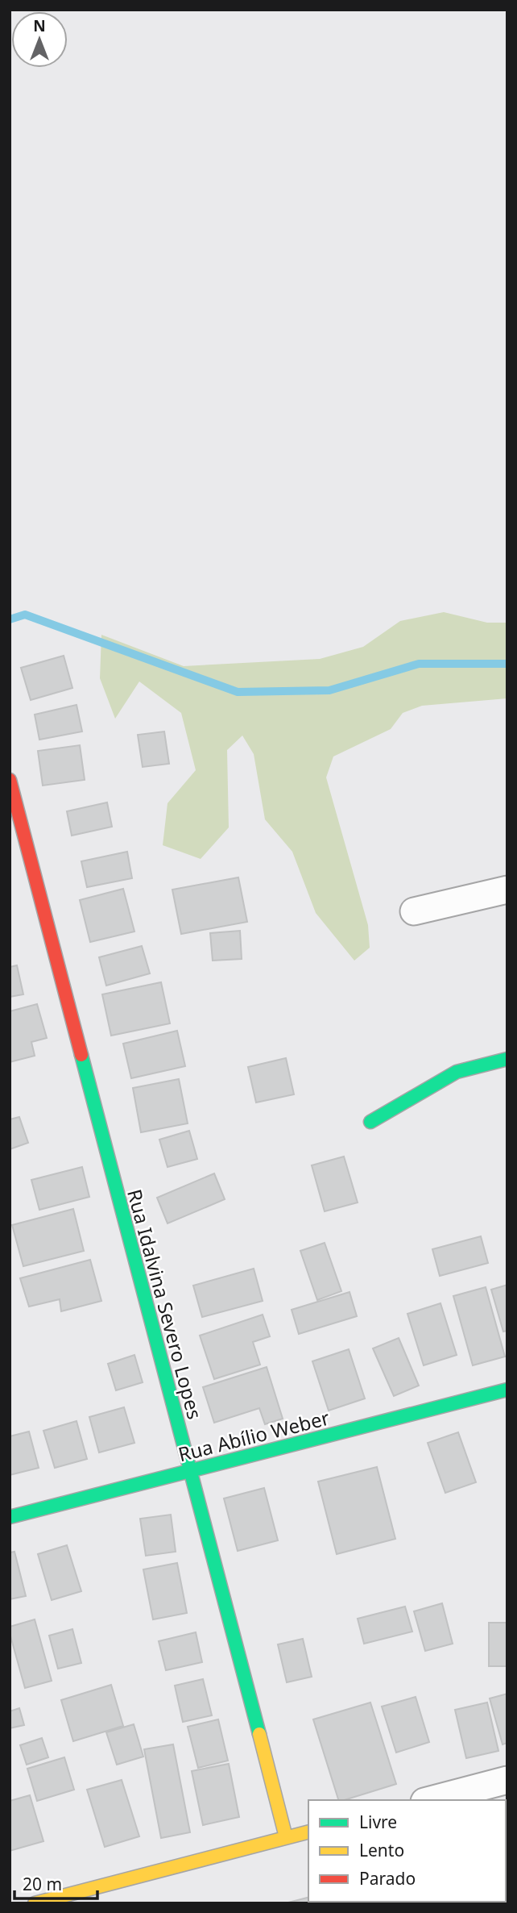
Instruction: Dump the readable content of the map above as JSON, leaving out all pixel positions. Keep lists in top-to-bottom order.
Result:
{
  "streets": {
    "street": ["Rua Idalvina Severo Lopes", "Rua Abílio Weber"]
  },
  "crossings": [
    ["Rua Idalvina Severo Lopes", "Rua Abílio Weber"]
  ],
  "legend": ["Livre", "Lento", "Parado"],
  "scale_bar": "20 m",
  "north": "top"
}
